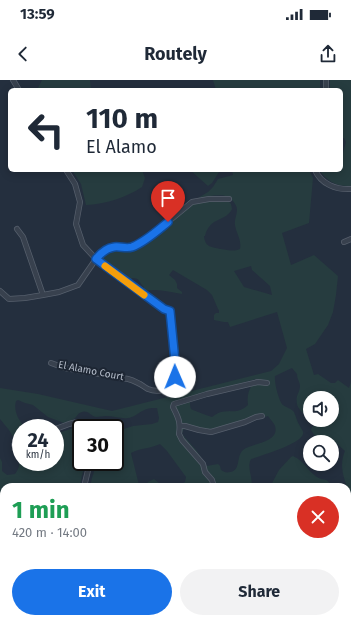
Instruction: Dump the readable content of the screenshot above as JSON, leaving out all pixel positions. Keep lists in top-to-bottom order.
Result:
{
  "streets": {
    "street": ["El Alamo Court"]
  },
  "page": {
    "status": "13:59",
    "header": "Routely",
    "turn": ["110 m", "El Alamo"],
    "speed": "24 km/h",
    "limit": "30",
    "heading": ["1 min", "420 m · 14:00"],
    "buttons": ["Exit", "Share"]
  }
}
